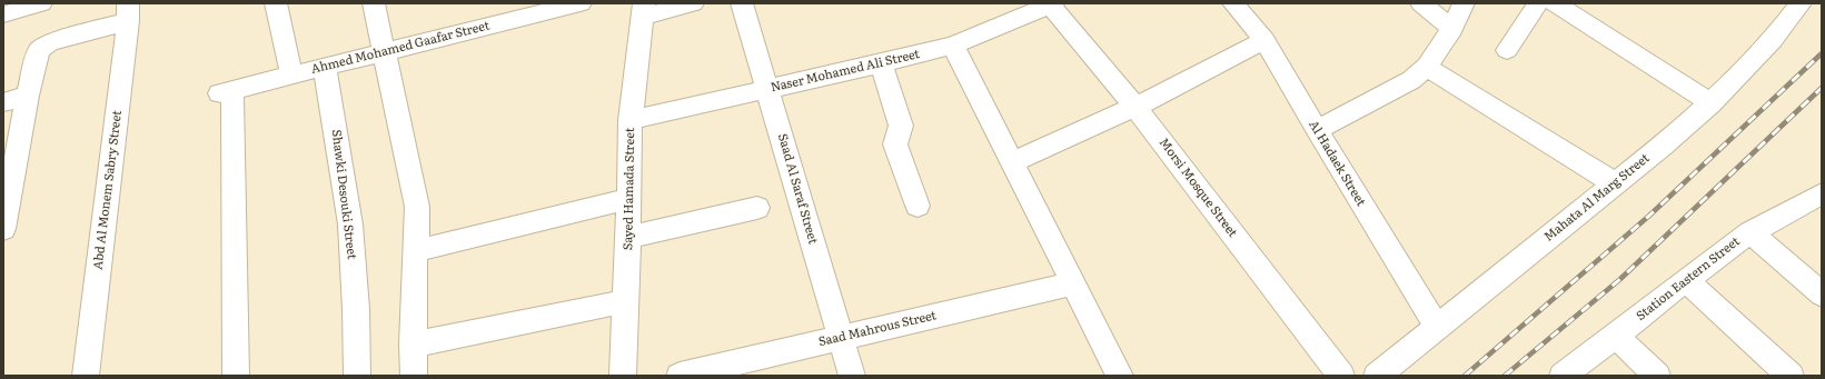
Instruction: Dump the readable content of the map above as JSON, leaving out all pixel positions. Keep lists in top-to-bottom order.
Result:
{
  "streets": {
    "street": [
      "Ahmed Mohamed Gaafar Street",
      "Naser Mohamed Ali Street",
      "Al Hadaek Street",
      "Morsi Mosque Street",
      "Sayed Hamada Street",
      "Saad Al Saraf Street",
      "Abd Al Monem Sabry Street",
      "Shawki Desouki Street",
      "Mahata Al Marg Street",
      "Station Eastern Street",
      "Saad Mahrous Street"
    ]
  },
  "crossings": [
    ["Ahmed Mohamed Gaafar Street", "Shawki Desouki Street"],
    ["Naser Mohamed Ali Street", "Morsi Mosque Street"],
    ["Naser Mohamed Ali Street", "Sayed Hamada Street"],
    ["Naser Mohamed Ali Street", "Saad Al Saraf Street"],
    ["Al Hadaek Street", "Mahata Al Marg Street"],
    ["Saad Al Saraf Street", "Saad Mahrous Street"]
  ]
}
